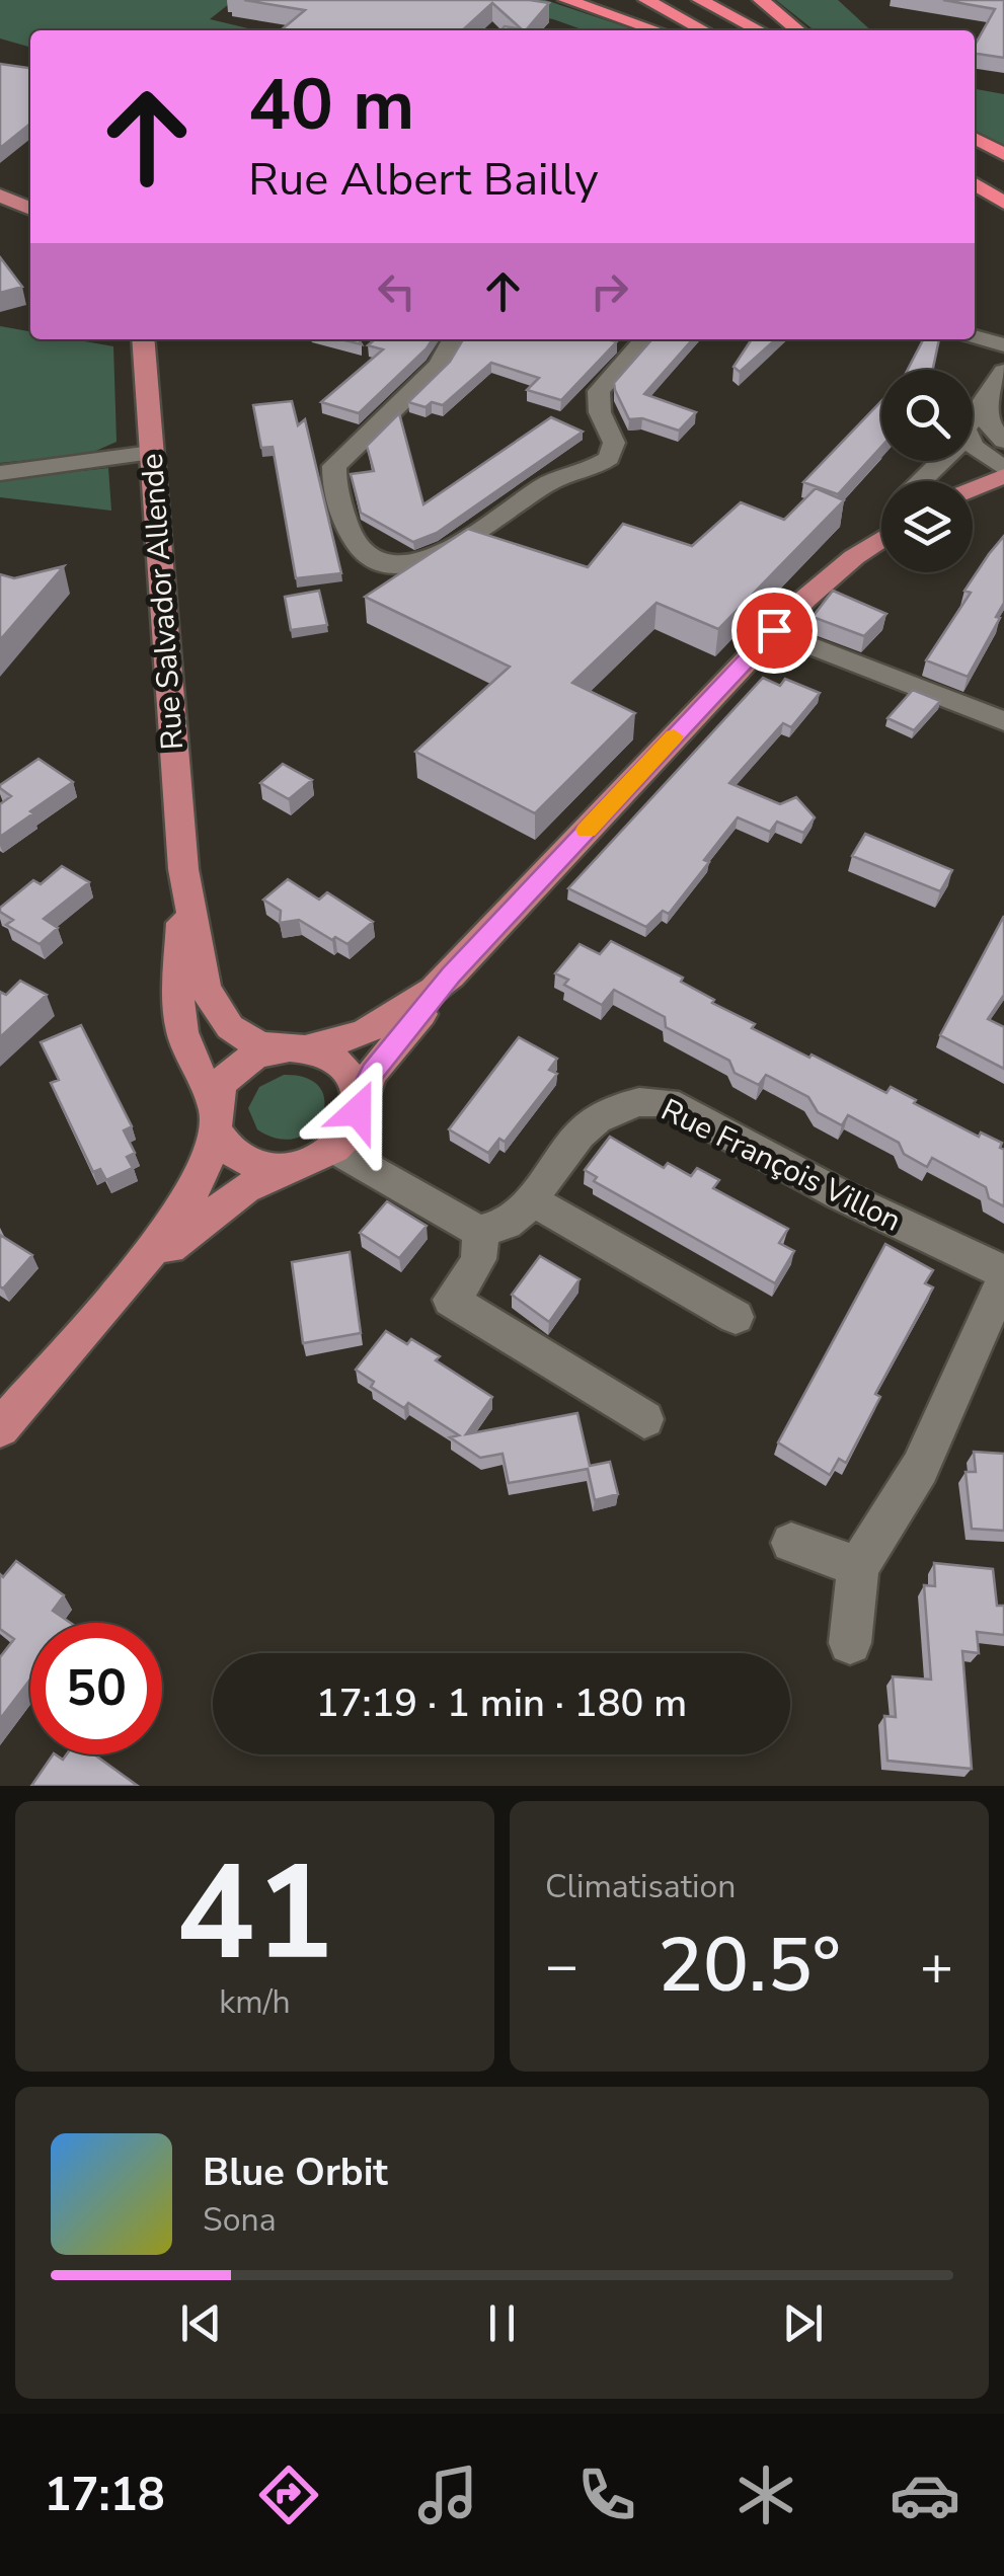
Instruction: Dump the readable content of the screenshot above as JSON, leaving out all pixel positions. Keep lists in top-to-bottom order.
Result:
{
  "streets": {
    "main road": ["Rue Salvador Allende"],
    "street": ["Rue François Villon"]
  },
  "page": {
    "turn": ["40 m", "Rue Albert Bailly"],
    "limit": "50",
    "trip": "17:19 · 1 min · 180 m",
    "tile": [
      ["41", "km/h"],
      "Climatisation"
    ],
    "heat": ["−", "20.5°", "+"],
    "song": ["Blue Orbit", "Sona"],
    "tabs": "17:18"
  }
}
